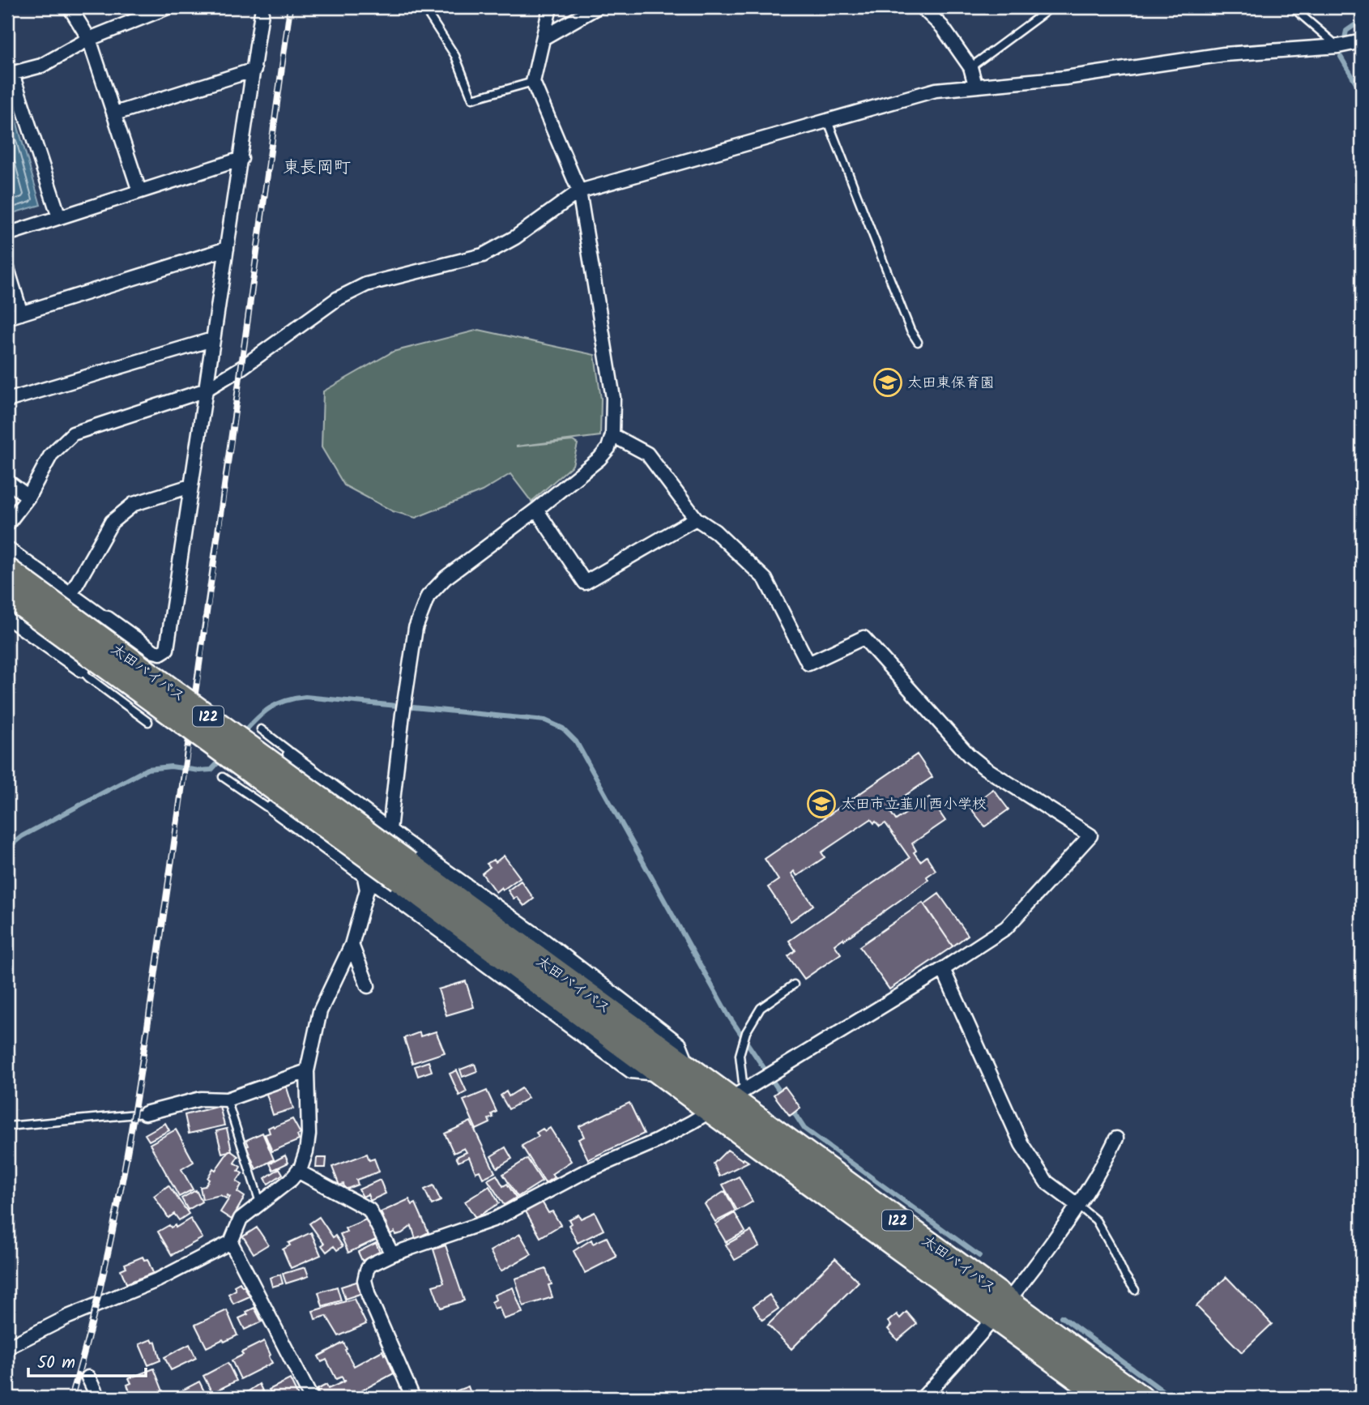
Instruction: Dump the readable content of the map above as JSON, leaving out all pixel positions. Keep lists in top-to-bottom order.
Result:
{
  "streets": {
    "highway": ["太田バイパス", "122"]
  },
  "districts": ["東長岡町"],
  "places": {
    "school or university": ["太田東保育園", "太田市立韮川西小学校"]
  },
  "scale_bar": "50 m"
}
